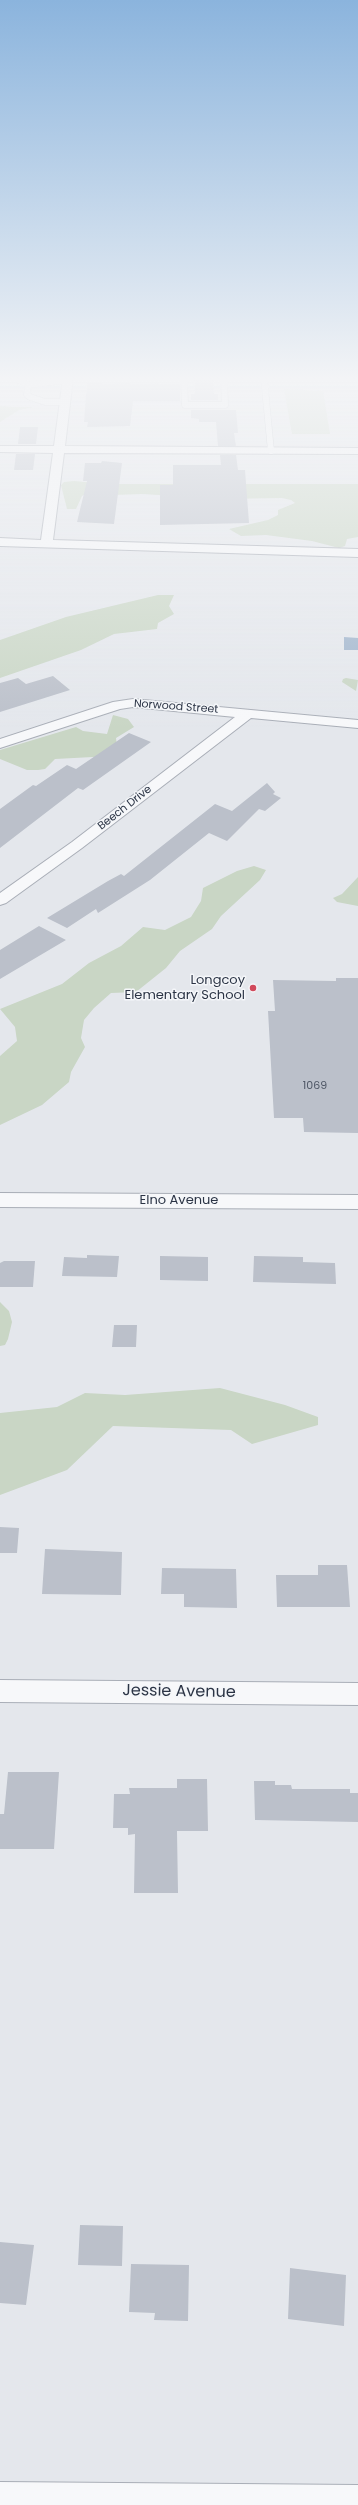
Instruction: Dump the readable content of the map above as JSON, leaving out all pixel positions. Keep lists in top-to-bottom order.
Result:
{
  "streets": {
    "street": [
      "Norwood Street",
      "Beech Drive",
      "Elno Avenue",
      "Jessie Avenue"
    ]
  },
  "crossings": [
    ["Norwood Street", "Beech Drive"]
  ],
  "places": ["Longcoy Elementary School"],
  "house_numbers": ["1069"]
}
